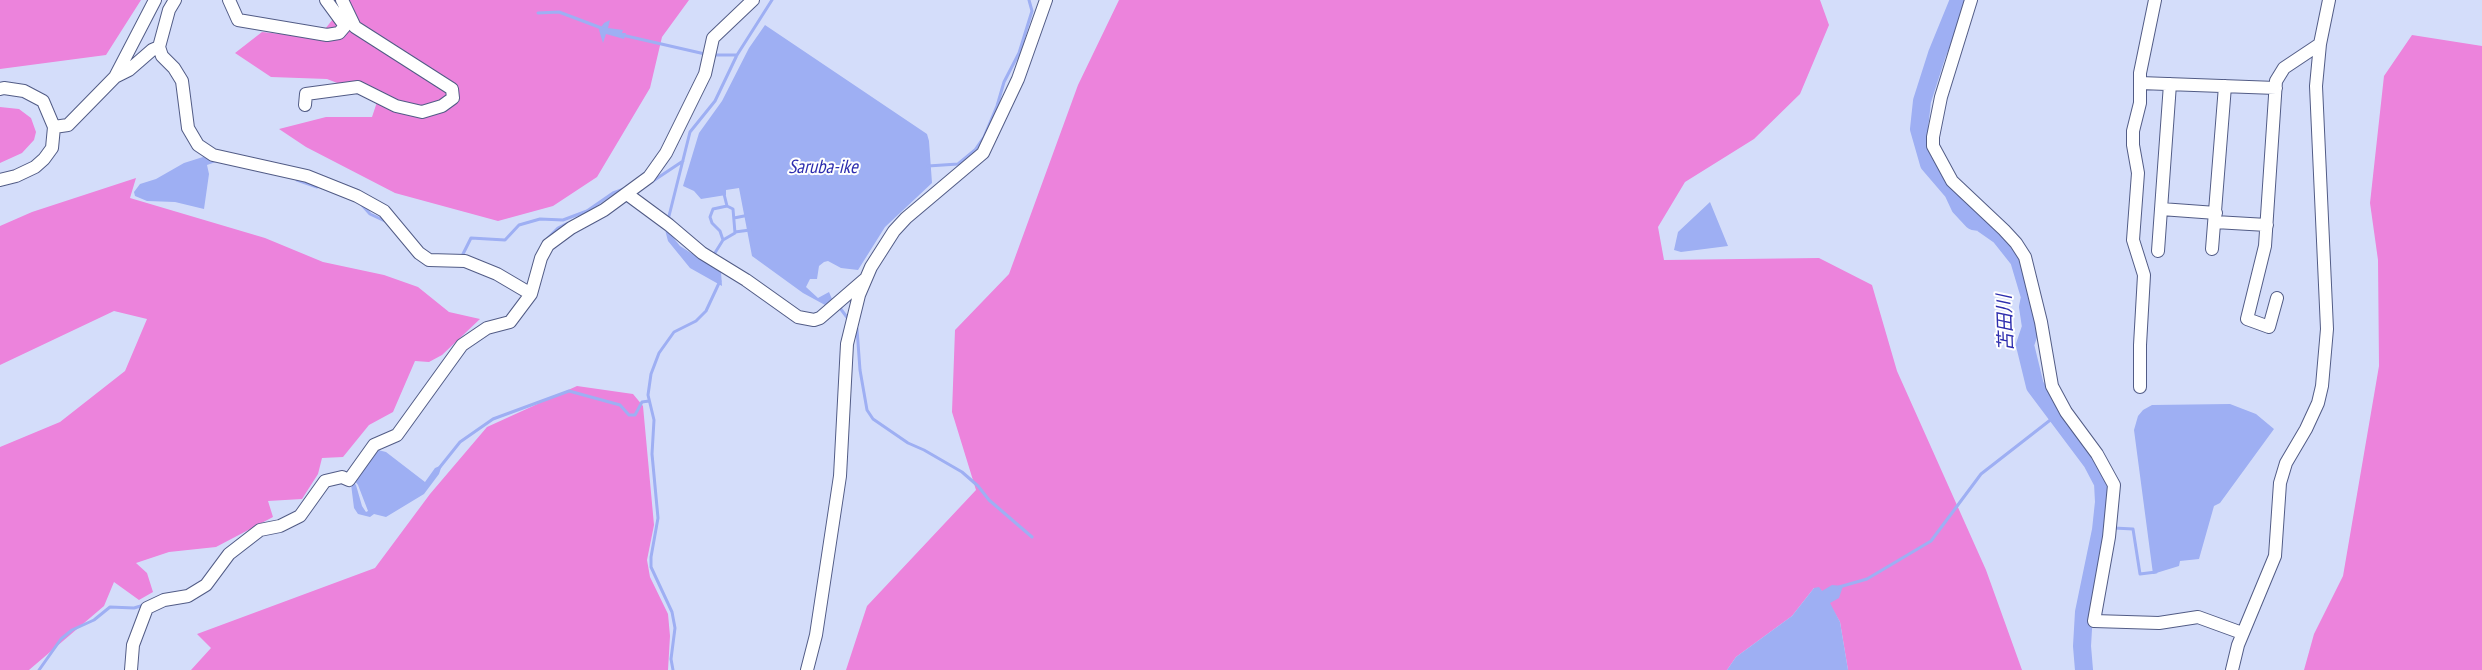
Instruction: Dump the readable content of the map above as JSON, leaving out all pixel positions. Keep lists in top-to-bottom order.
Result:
{
  "water": ["Saruba-ike", "苫田川"]
}
